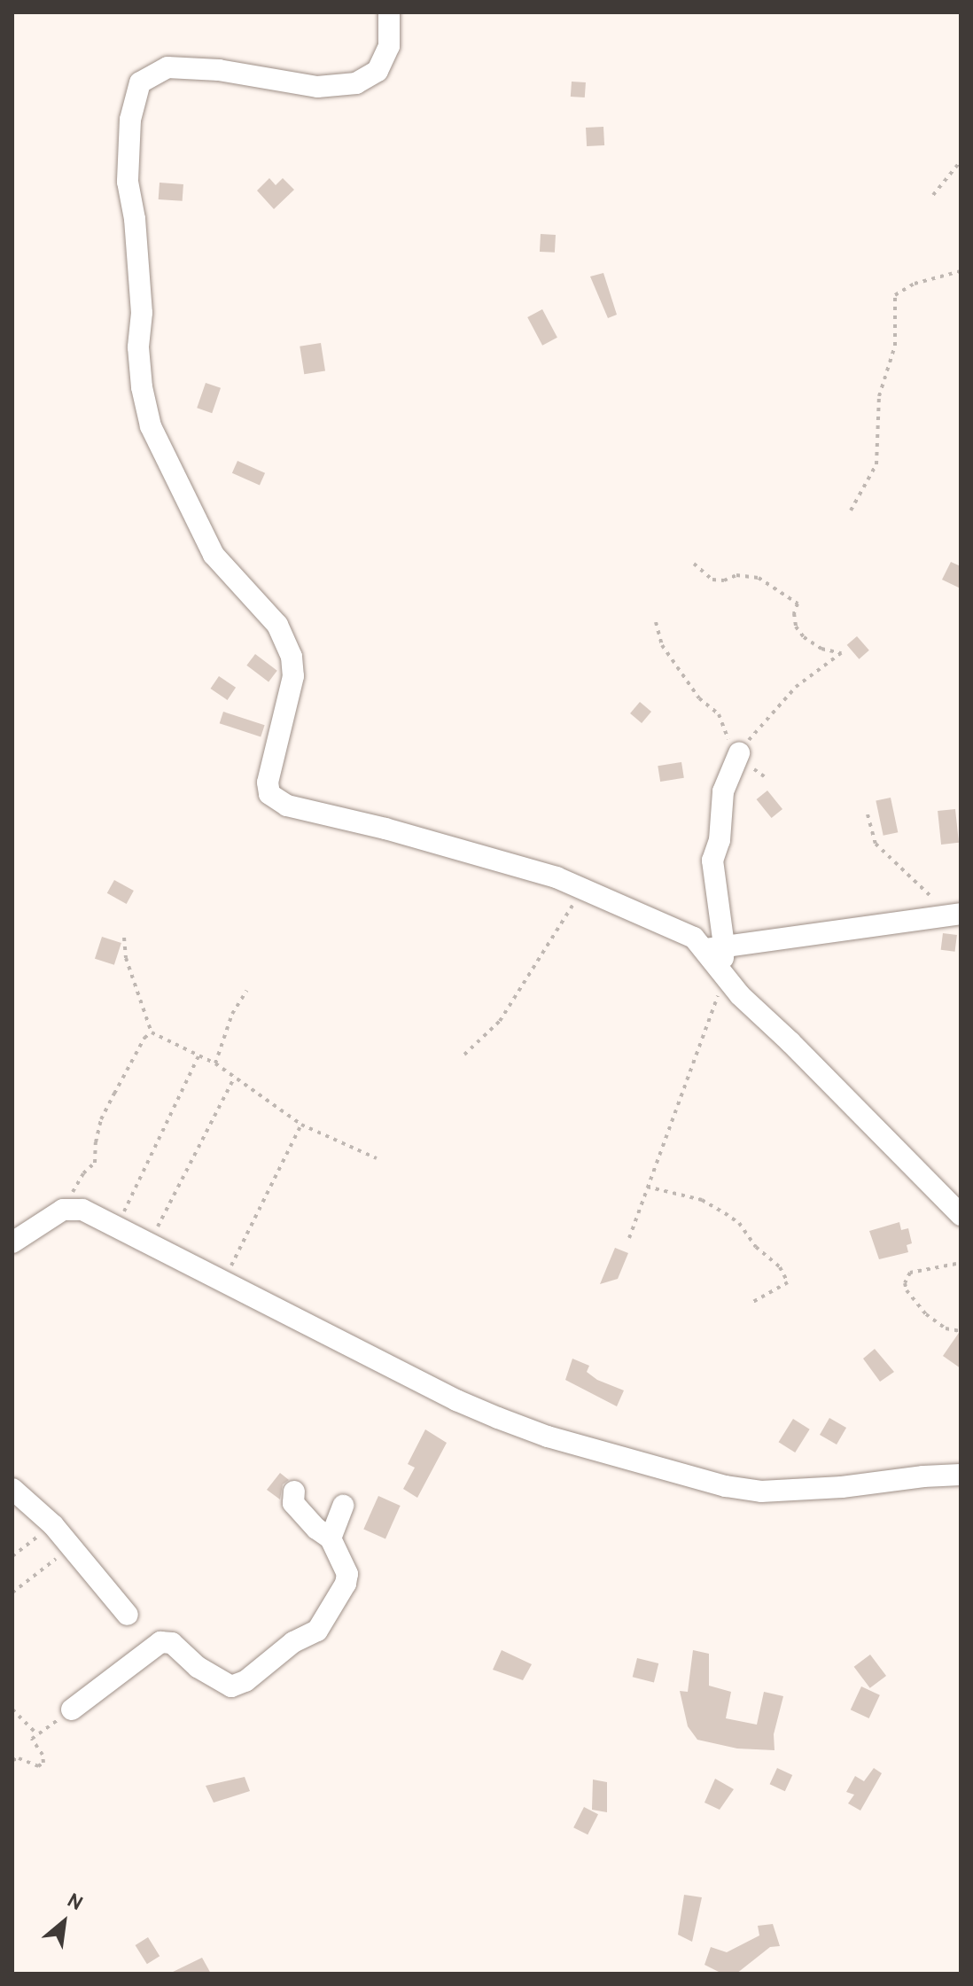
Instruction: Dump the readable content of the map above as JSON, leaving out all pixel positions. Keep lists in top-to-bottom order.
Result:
{
  "north": "top right"
}
